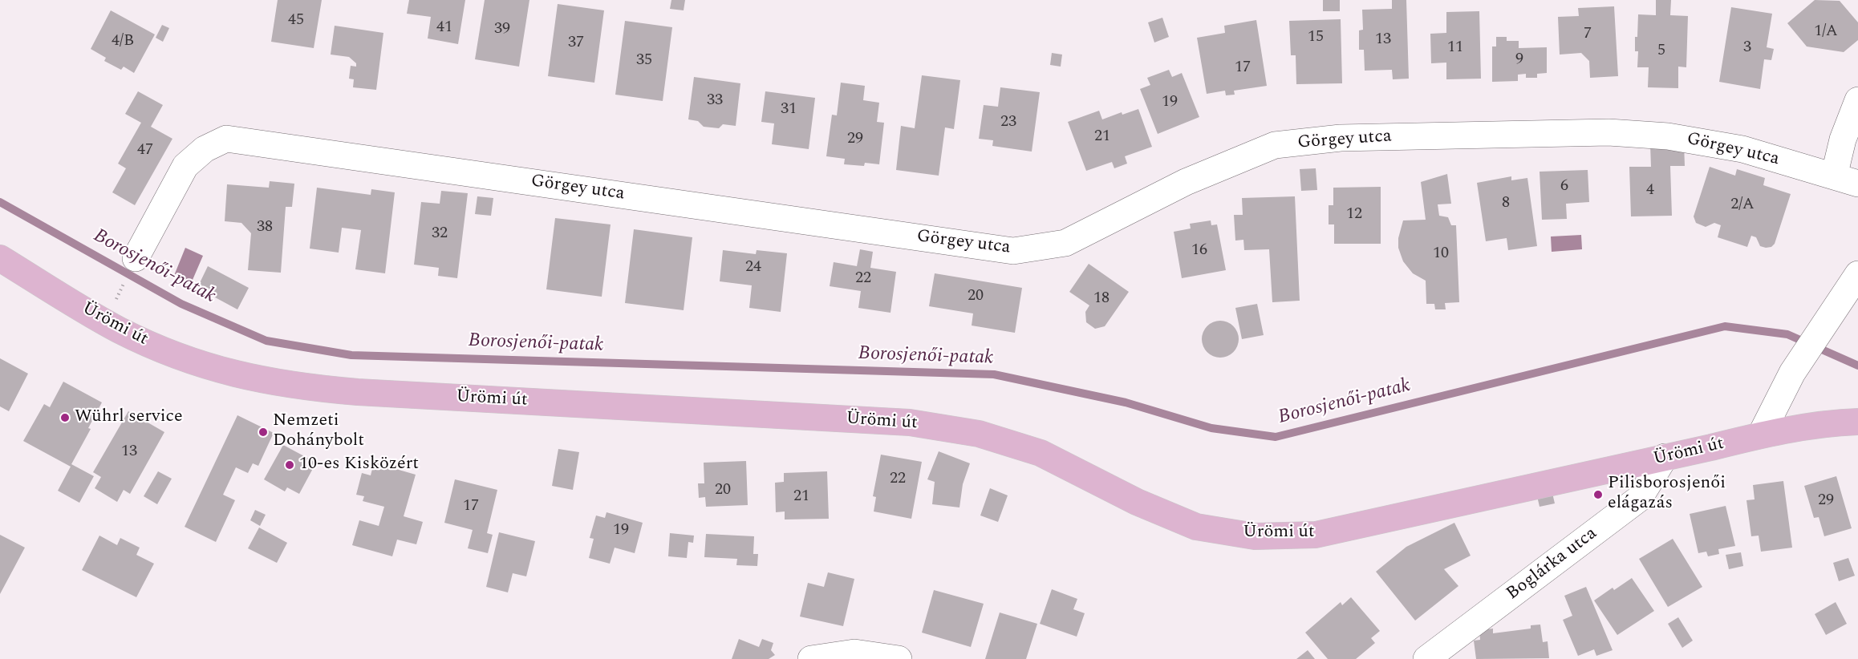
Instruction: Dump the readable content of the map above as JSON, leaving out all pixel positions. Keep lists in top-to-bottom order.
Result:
{
  "streets": {
    "main road": ["Ürömi út"],
    "street": ["Görgey utca", "Boglárka utca"]
  },
  "crossings": [
    ["Ürömi út", "Boglárka utca"]
  ],
  "water": ["Borosjenői-patak"],
  "places": [
    "Wührl service",
    "Nemzeti Dohánybolt",
    "10-es Kisközért",
    "Pilisborosjenői elágazás"
  ],
  "house_numbers": [
    "45",
    "41",
    "39",
    "1/A",
    "7",
    "15",
    "13",
    "4/B",
    "37",
    "11",
    "3",
    "5",
    "9",
    "35",
    "17",
    "33",
    "19",
    "31",
    "23",
    "21",
    "29",
    "47",
    "6",
    "4",
    "8",
    "2/A",
    "12",
    "38",
    "32",
    "16",
    "10",
    "24",
    "22",
    "20",
    "18",
    "13",
    "22",
    "20",
    "21",
    "29",
    "17",
    "19"
  ]
}
